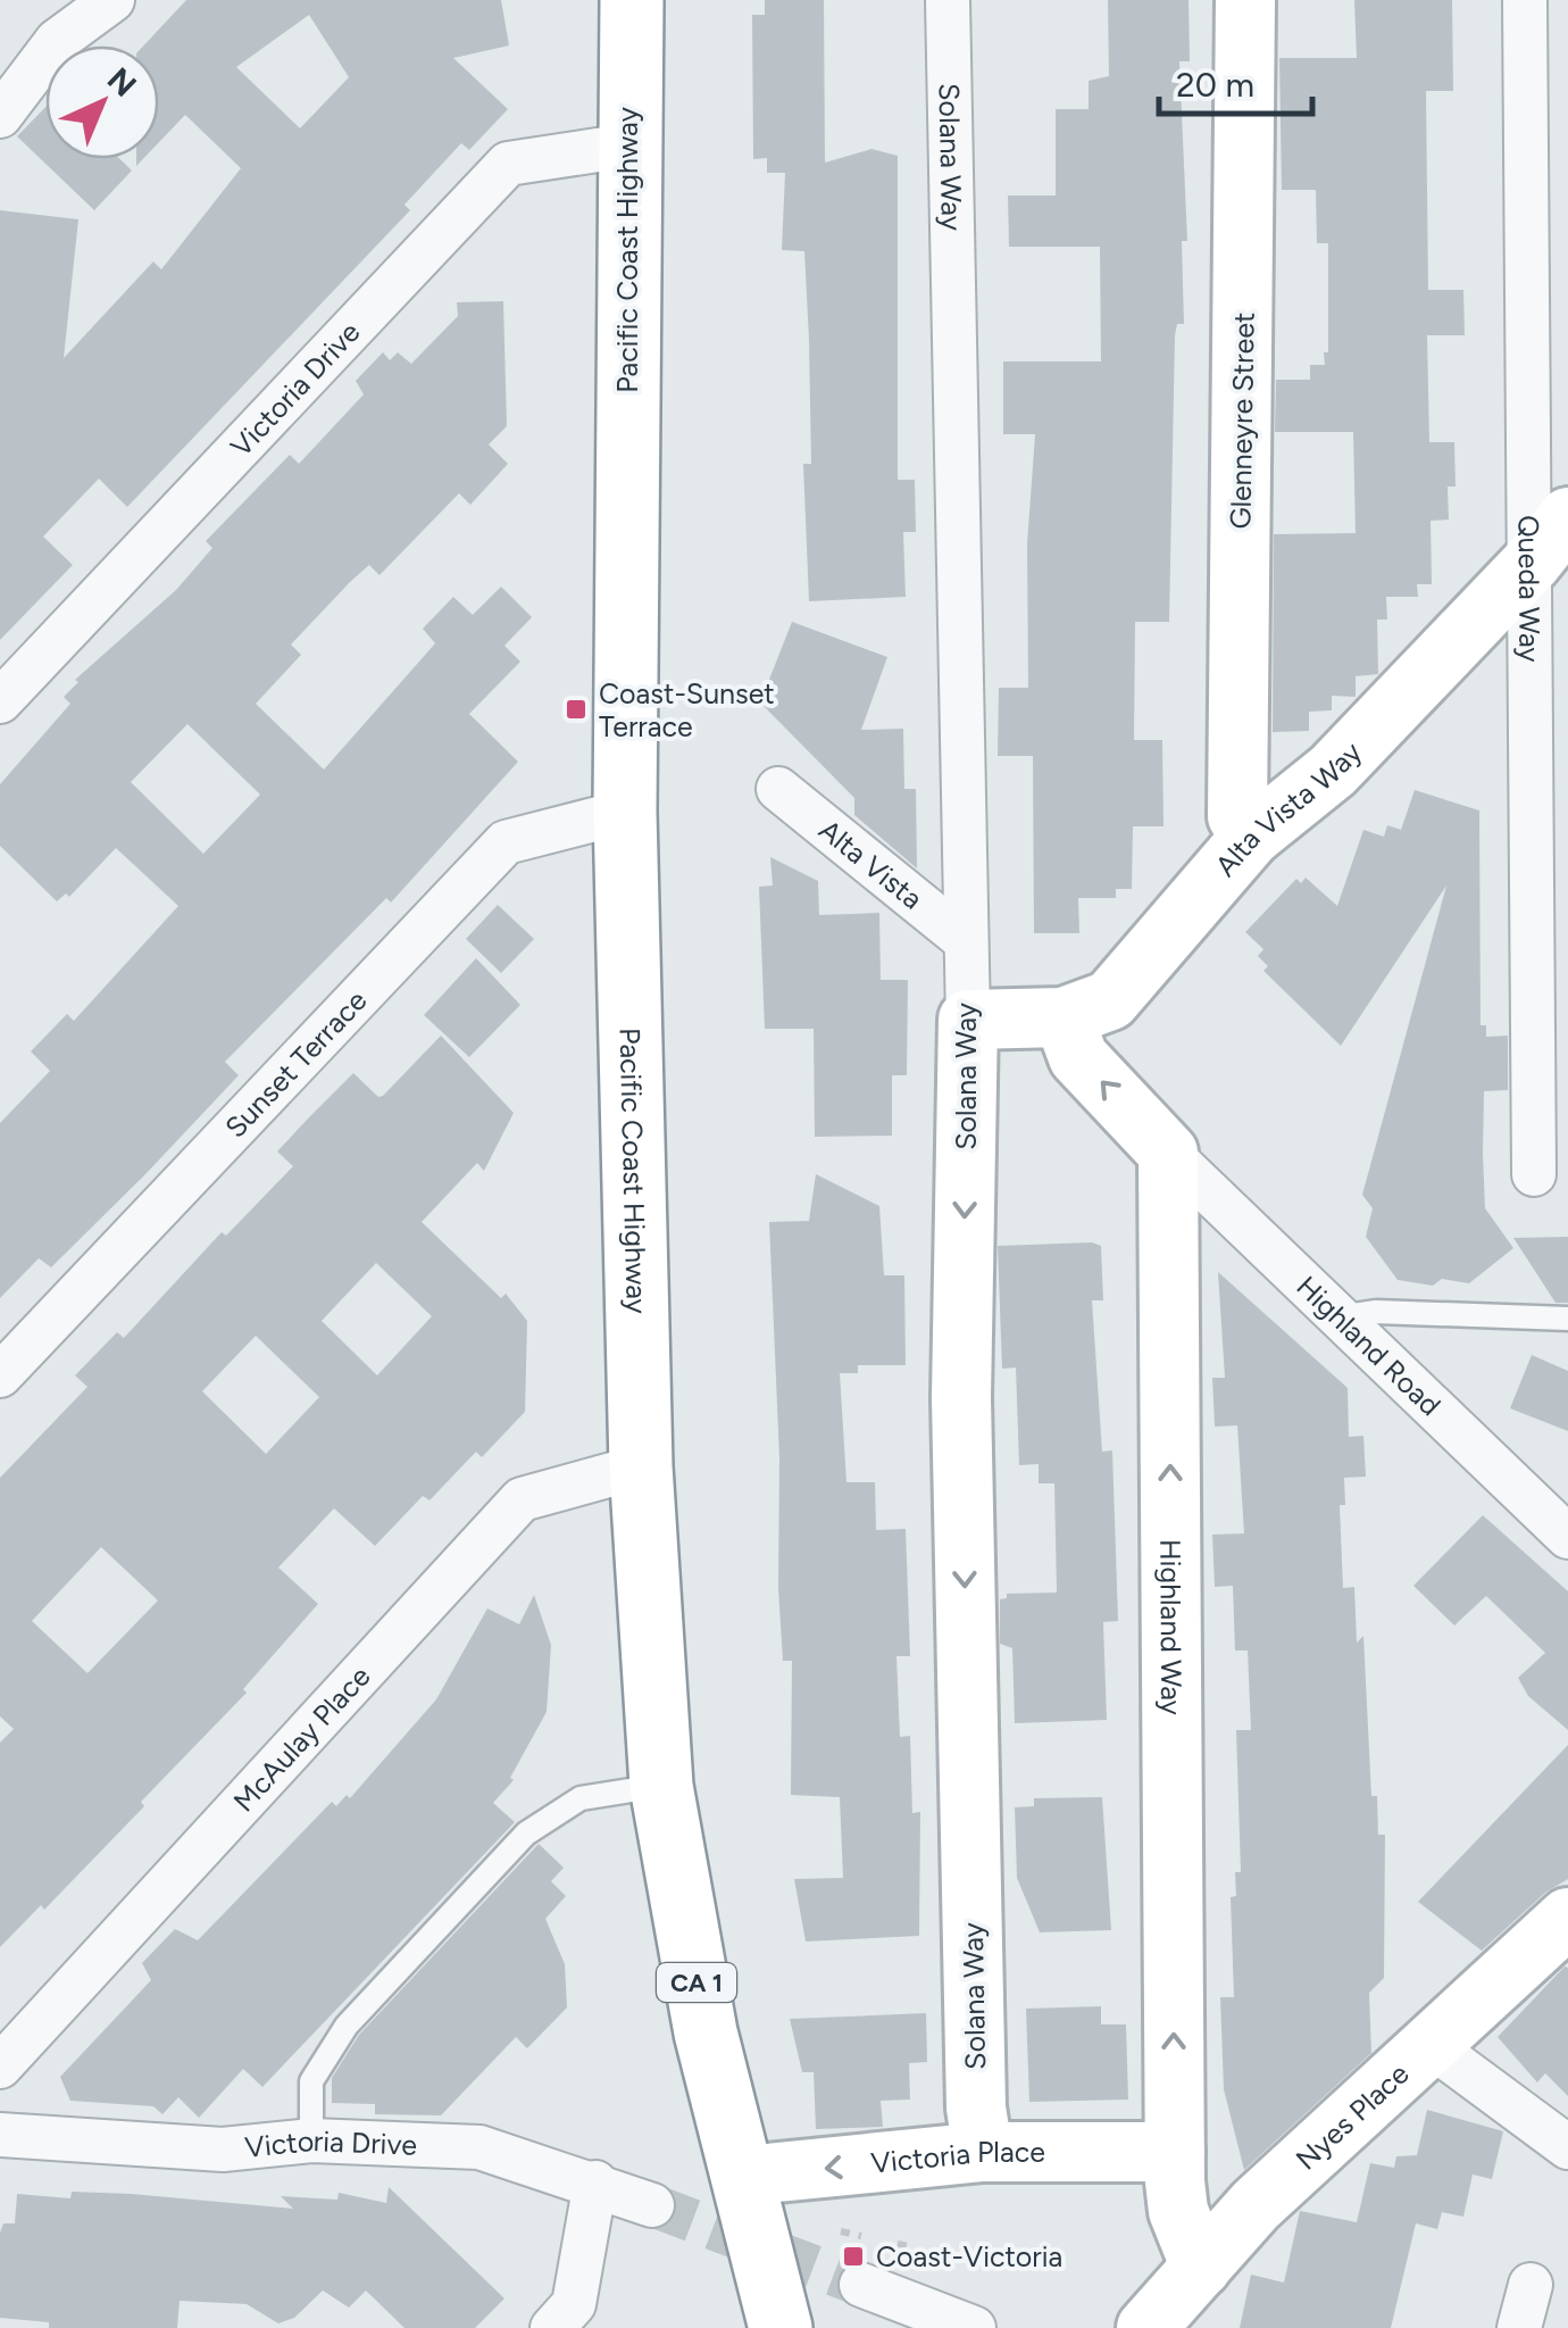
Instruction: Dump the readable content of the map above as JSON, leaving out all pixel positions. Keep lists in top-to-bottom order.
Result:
{
  "streets": {
    "highway": ["Pacific Coast Highway", "CA 1"],
    "street": [
      "Solana Way",
      "Victoria Drive",
      "Glenneyre Street",
      "Queda Way",
      "Alta Vista Way",
      "Alta Vista",
      "Sunset Terrace",
      "Highland Road",
      "Highland Way",
      "McAulay Place",
      "Nyes Place",
      "Victoria Place"
    ]
  },
  "crossings": [
    ["Solana Way", "Alta Vista Way"],
    ["Solana Way", "Alta Vista"],
    ["Solana Way", "Victoria Place"],
    ["Pacific Coast Highway", "Victoria Drive"],
    ["Pacific Coast Highway", "Sunset Terrace"],
    ["Pacific Coast Highway", "McAulay Place"],
    ["Pacific Coast Highway", "Victoria Place"],
    ["Glenneyre Street", "Alta Vista Way"],
    ["Queda Way", "Alta Vista Way"],
    ["Highland Road", "Highland Way"],
    ["Highland Way", "Nyes Place"],
    ["Highland Way", "Victoria Place"]
  ],
  "one_way": ["Solana Way", "Highland Way", "Victoria Place"],
  "places": {
    "transit": ["Coast-Sunset Terrace", "Coast-Victoria"]
  },
  "scale_bar": "20 m",
  "north": "top right"
}
